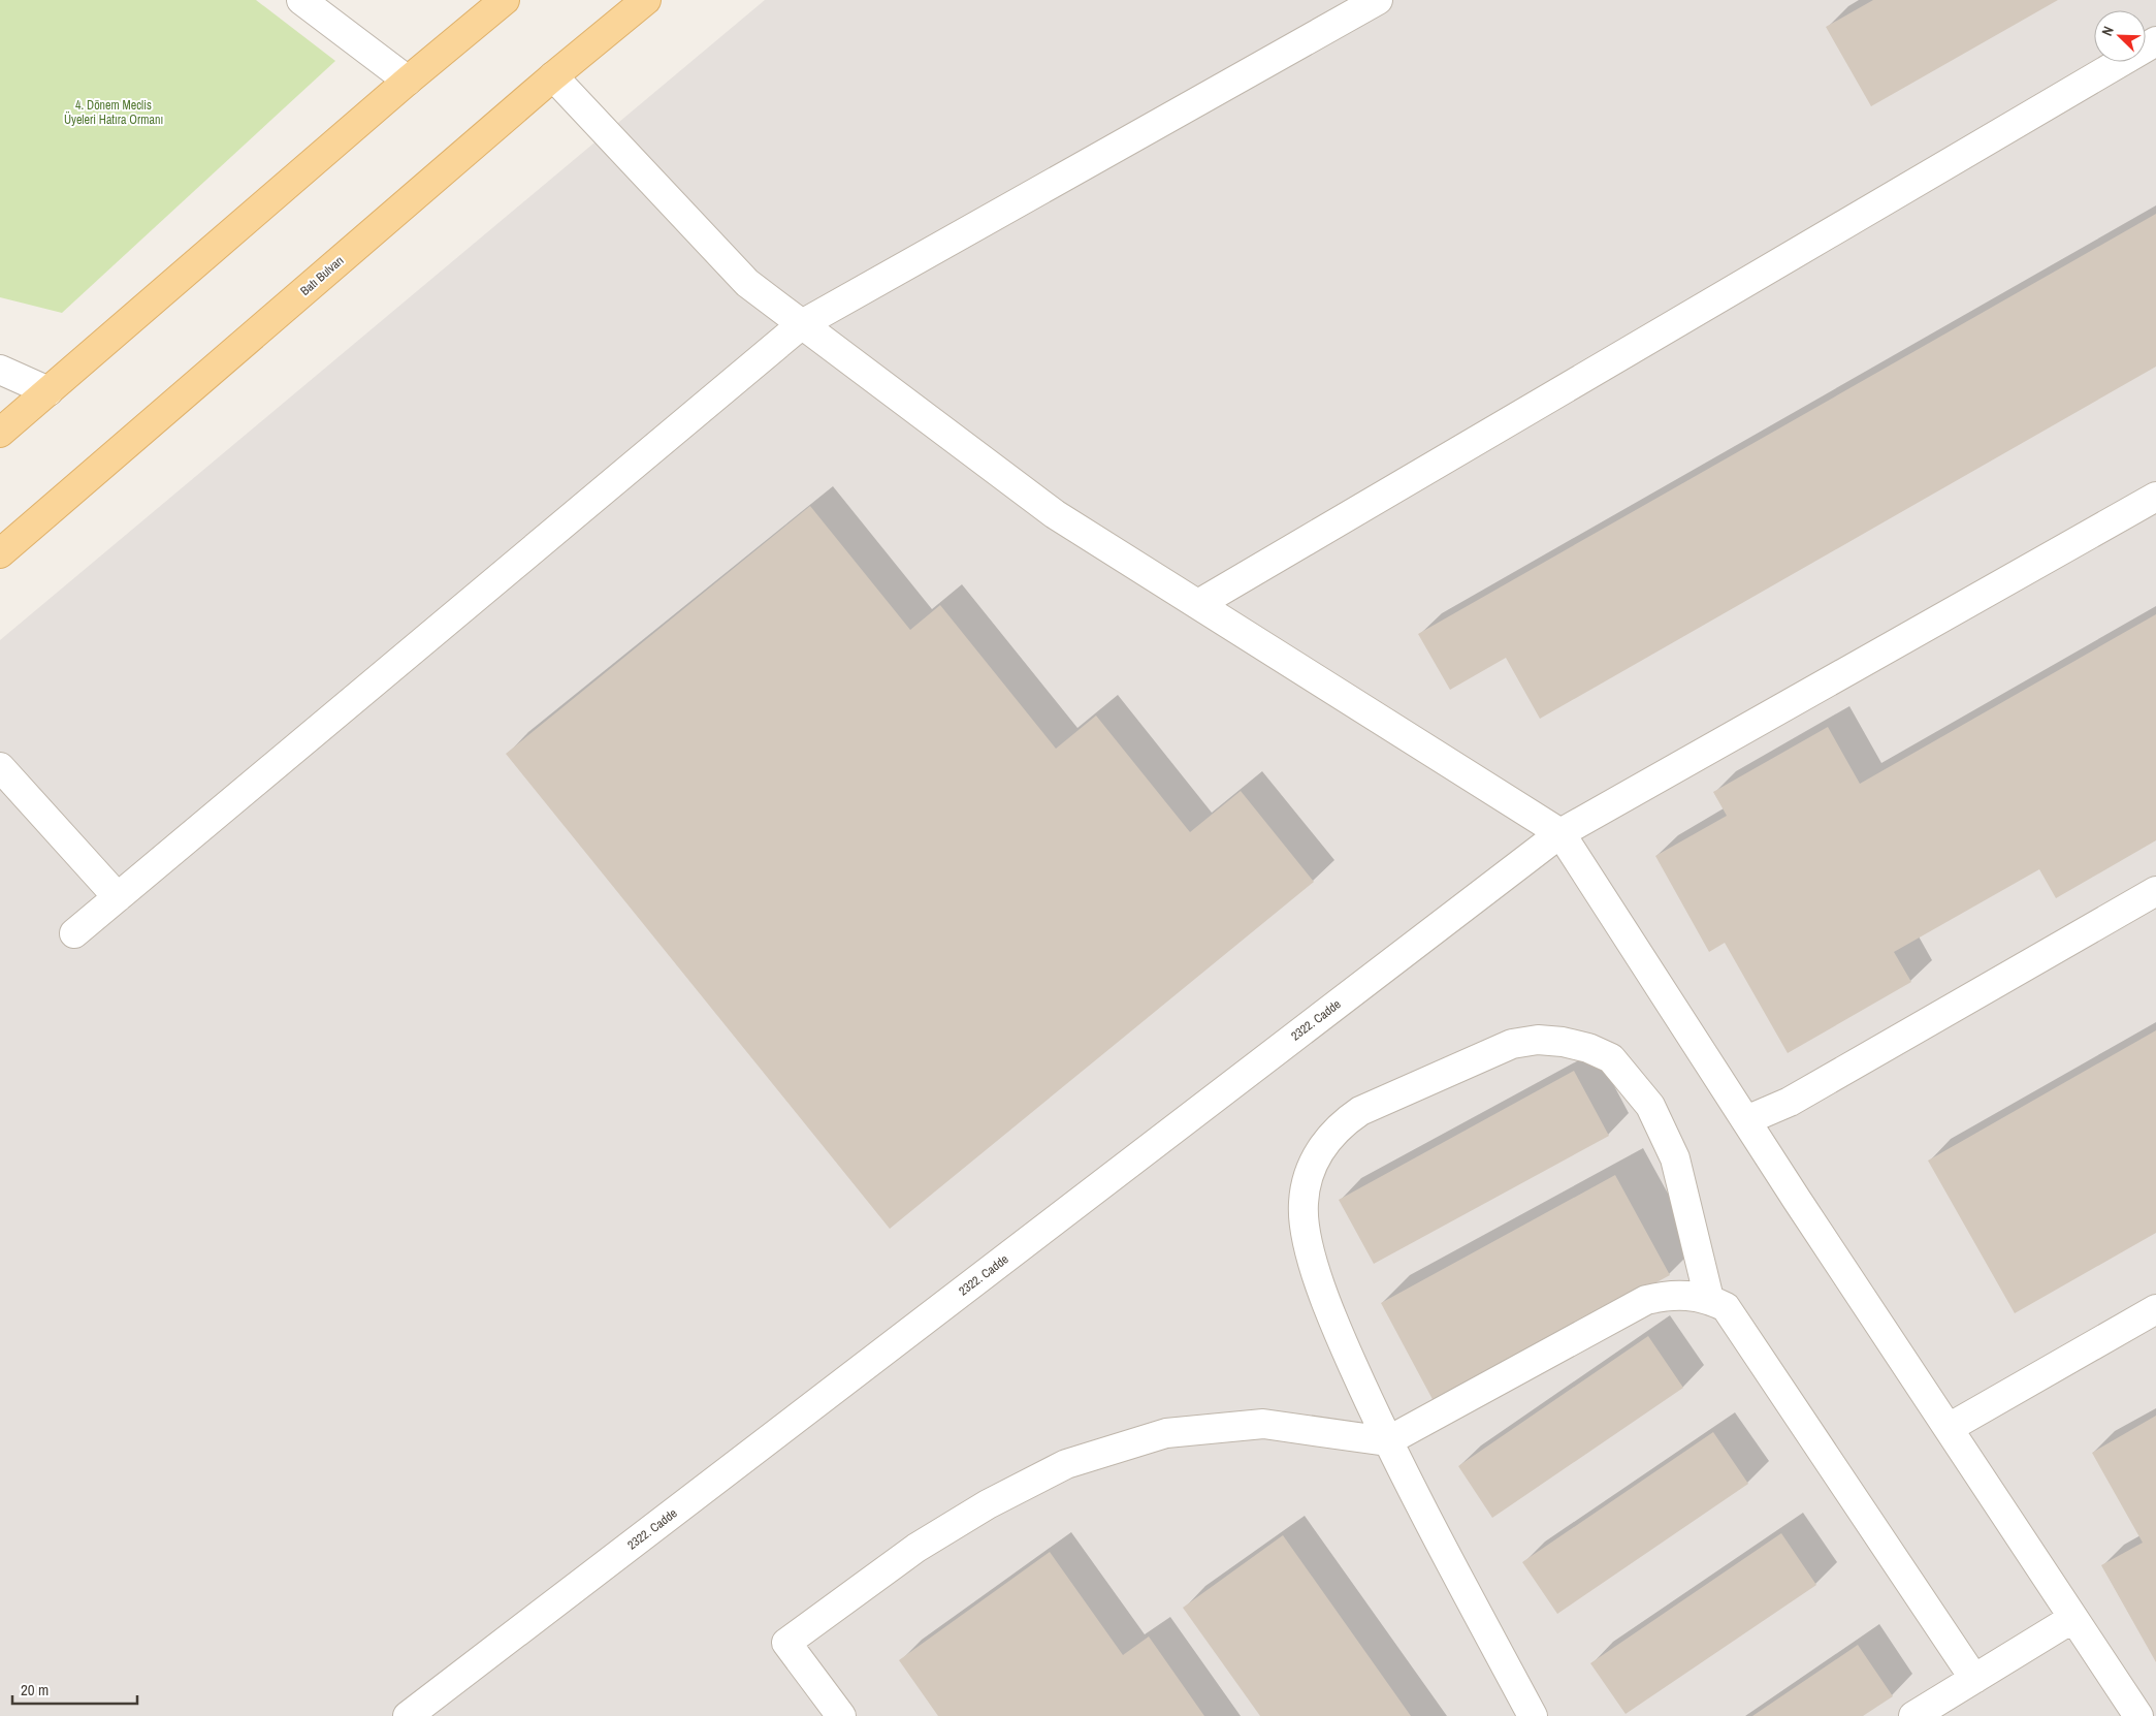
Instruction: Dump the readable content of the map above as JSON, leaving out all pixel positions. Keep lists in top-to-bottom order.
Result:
{
  "streets": {
    "main road": ["Batı Bulvarı"],
    "street": ["2322. Cadde"]
  },
  "parks": ["4. Dönem Meclis Üyeleri Hatıra Ormanı"],
  "scale_bar": "20 m",
  "north": "top left"
}
